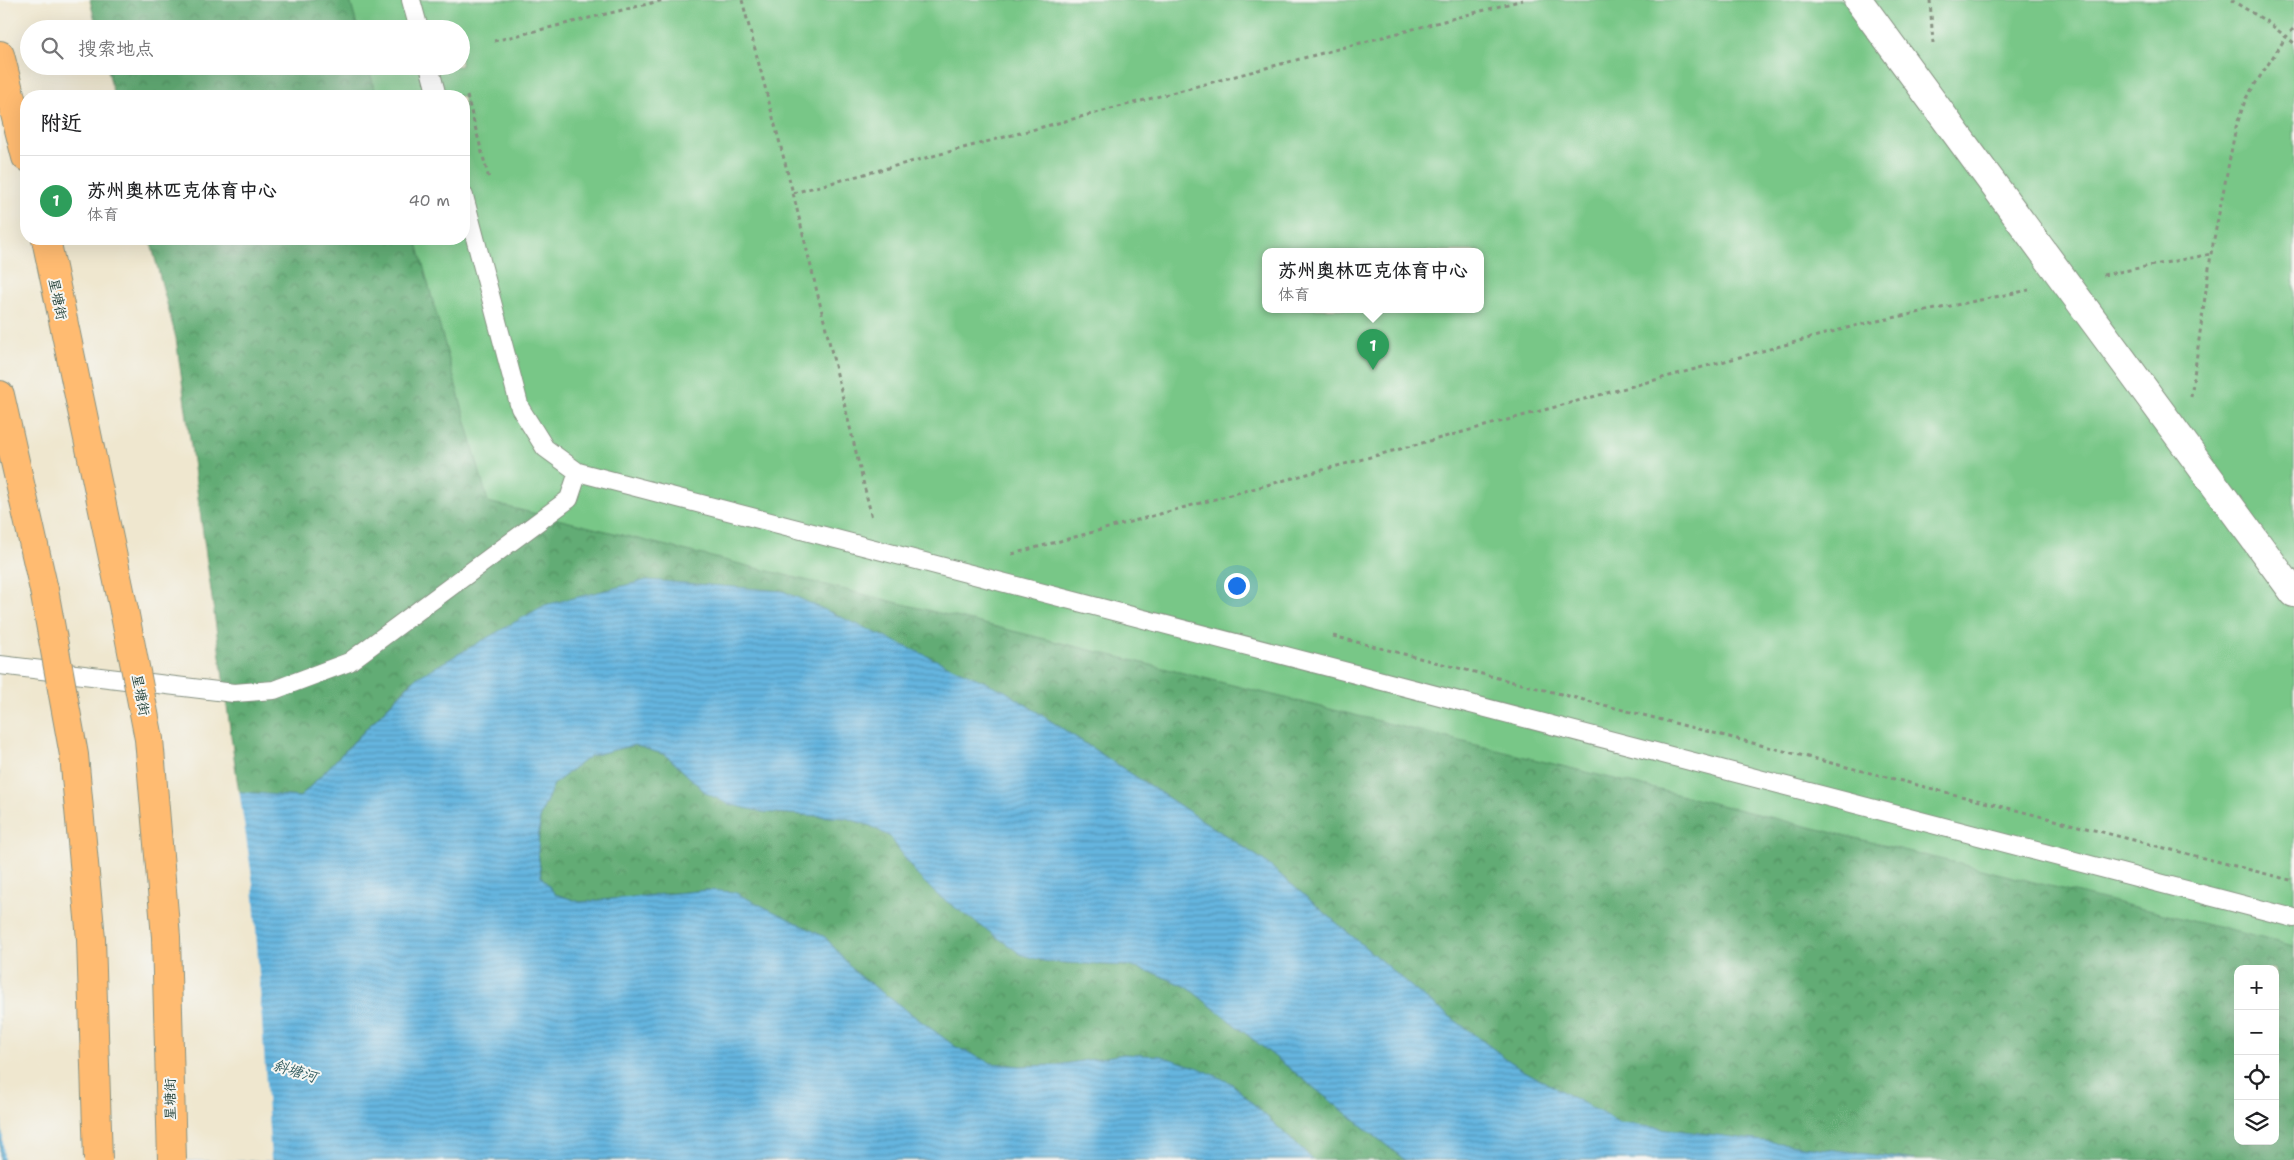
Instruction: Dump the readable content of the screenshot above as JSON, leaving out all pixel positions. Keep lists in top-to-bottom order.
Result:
{
  "streets": {
    "main road": ["星塘街"]
  },
  "water": ["斜塘河"],
  "page": {
    "search": "搜索地点",
    "heading": "附近",
    "list": [
      {
        "mark": "1",
        "name": "苏州奥林匹克体育中心",
        "note": "体育",
        "value": "40 m"
      }
    ],
    "popup": ["苏州奥林匹克体育中心", "体育"],
    "pins": "1",
    "map_buttons": ["+", "−"]
  }
}
